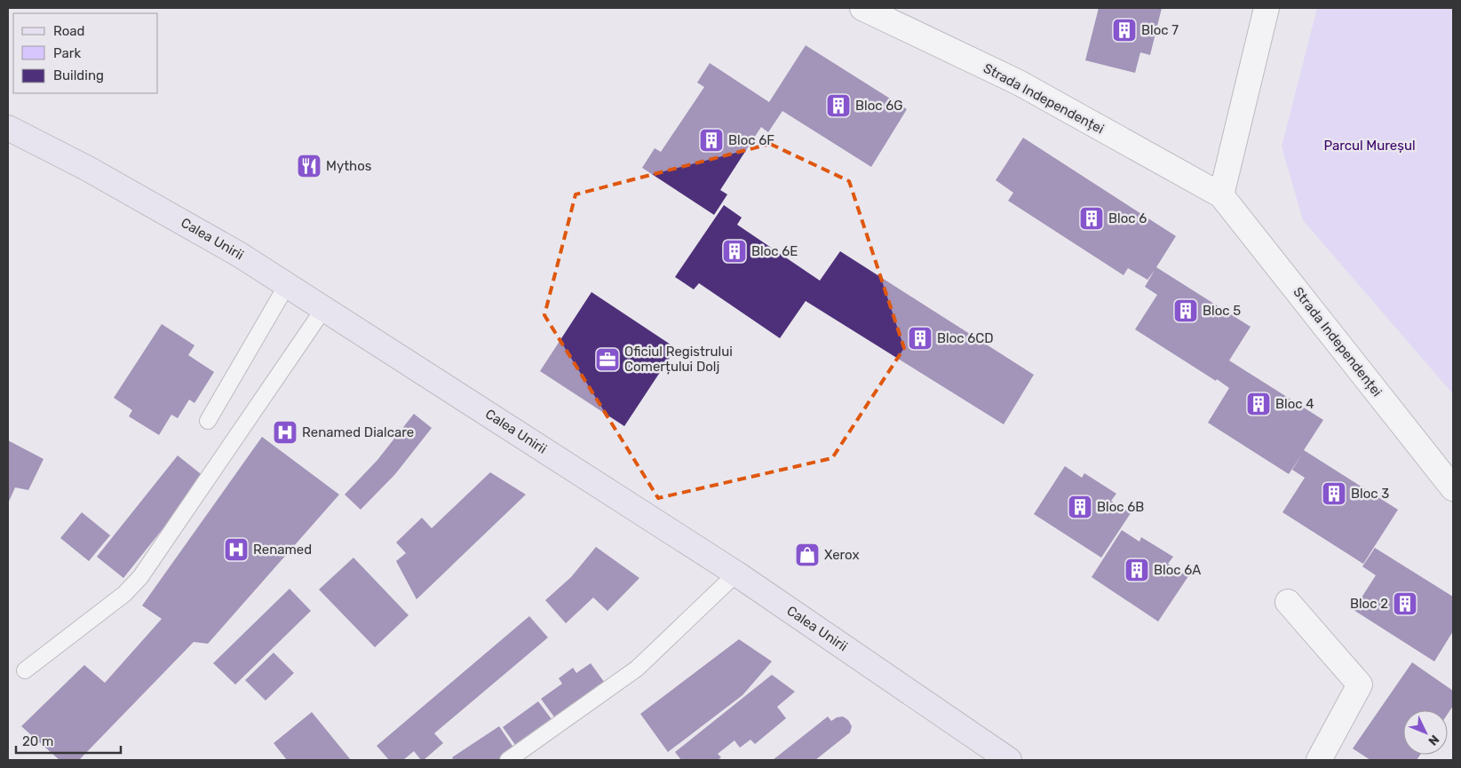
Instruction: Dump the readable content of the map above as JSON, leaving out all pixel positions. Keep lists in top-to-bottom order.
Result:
{
  "streets": {
    "main road": ["Calea Unirii"],
    "street": ["Strada Independenței"]
  },
  "parks": ["Parcul Mureșul"],
  "places": {
    "building": [
      "Bloc 7",
      "Bloc 6G",
      "Bloc 6F",
      "Bloc 6",
      "Bloc 6E",
      "Bloc 5",
      "Bloc 6CD",
      "Bloc 4",
      "Bloc 3",
      "Bloc 6B",
      "Bloc 6A",
      "Bloc 2"
    ],
    "restaurant": ["Mythos"],
    "office": ["Oficiul Registrului Comerțului Dolj"],
    "hospital": ["Renamed Dialcare", "Renamed"],
    "shop": ["Xerox"]
  },
  "legend": ["Road", "Park", "Building"],
  "scale_bar": "20 m",
  "north": "bottom right"
}
